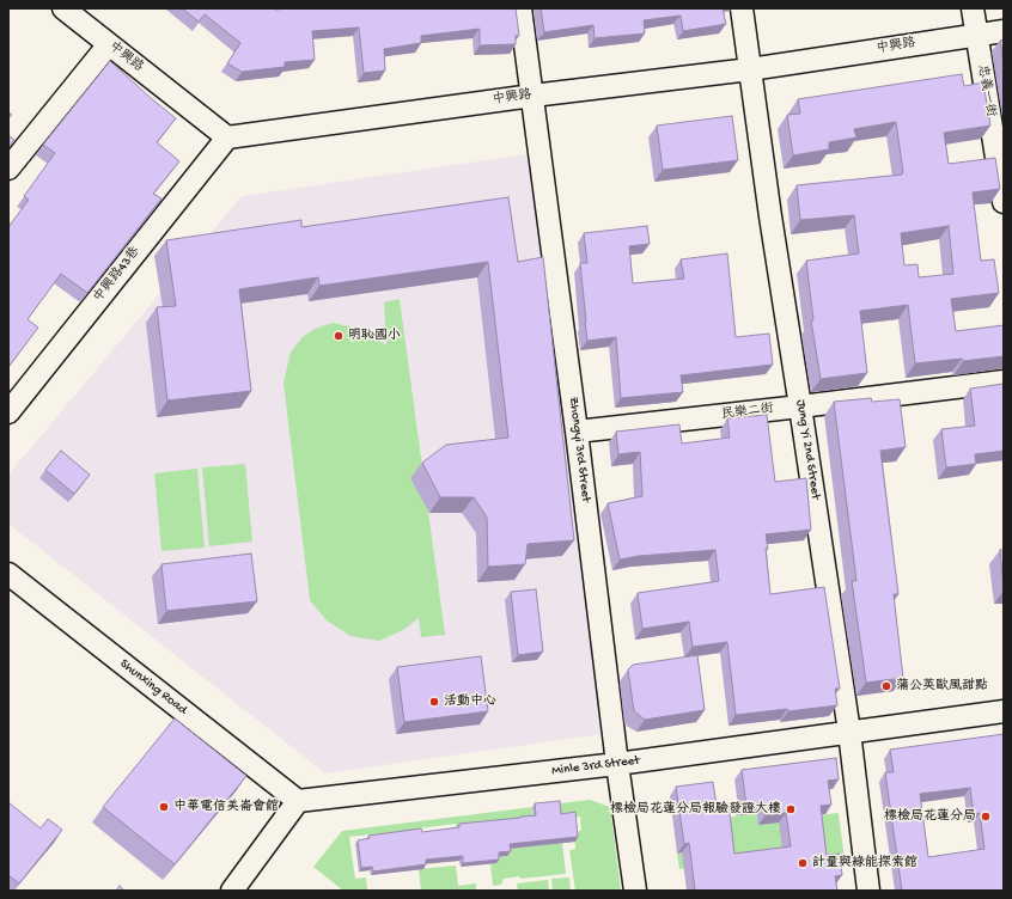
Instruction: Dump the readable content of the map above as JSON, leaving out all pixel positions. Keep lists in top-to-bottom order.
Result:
{
  "streets": {
    "street": [
      "中興路",
      "忠義一街",
      "中興路43巷",
      "民樂二街",
      "Zhongyi 3rd Street",
      "Jung Yi 2nd Street",
      "Shunxing Road",
      "Minle 3rd Street"
    ]
  },
  "crossings": [
    ["中興路", "忠義一街"],
    ["中興路", "中興路43巷"],
    ["中興路", "Zhongyi 3rd Street"],
    ["中興路", "Jung Yi 2nd Street"],
    ["民樂二街", "Zhongyi 3rd Street"],
    ["民樂二街", "Jung Yi 2nd Street"],
    ["Zhongyi 3rd Street", "Minle 3rd Street"],
    ["Jung Yi 2nd Street", "Minle 3rd Street"],
    ["Shunxing Road", "Minle 3rd Street"]
  ],
  "places": [
    "明恥國小",
    "蒲公英歐風甜點",
    "活動中心",
    "中華電信美崙會館",
    "標檢局花蓮分局報驗發證大樓",
    "標檢局花蓮分局",
    "計量與綠能探索館"
  ]
}
